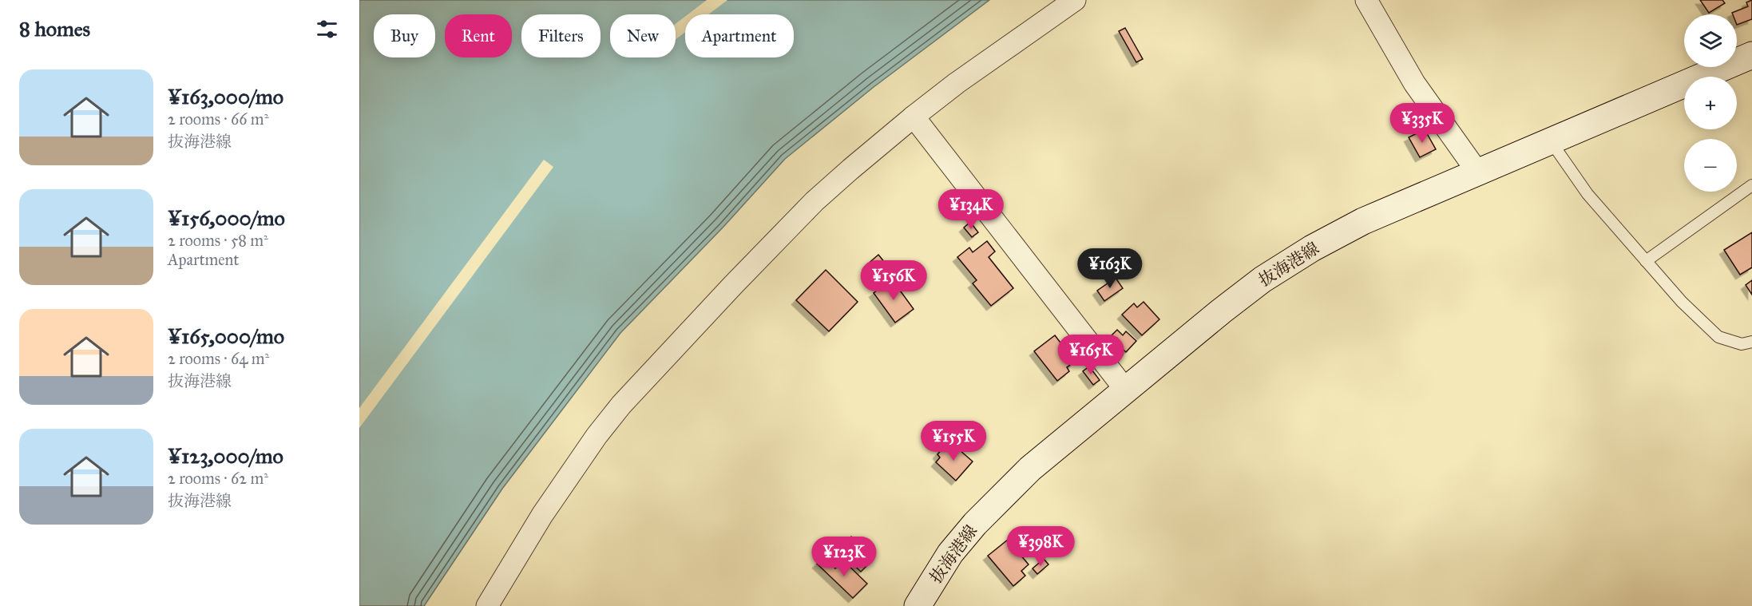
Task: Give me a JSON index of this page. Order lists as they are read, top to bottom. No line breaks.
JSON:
{"streets":{"main road":["抜海港線"]},"page":{"heading":"8 homes","map_buttons":["+","−"],"chip":["Buy","Rent","Filters","New","Apartment"],"list":[{"name":"¥163,000/mo","note":"2 rooms · 66 m² · 抜海港線"},{"name":"¥156,000/mo","note":"2 rooms · 58 m² · Apartment"},{"name":"¥165,000/mo","note":"2 rooms · 64 m² · 抜海港線"},{"name":"¥123,000/mo","note":"2 rooms · 62 m² · 抜海港線"}],"price":["¥335K","¥134K","¥163K","¥156K","¥165K","¥155K","¥398K","¥123K"]}}
